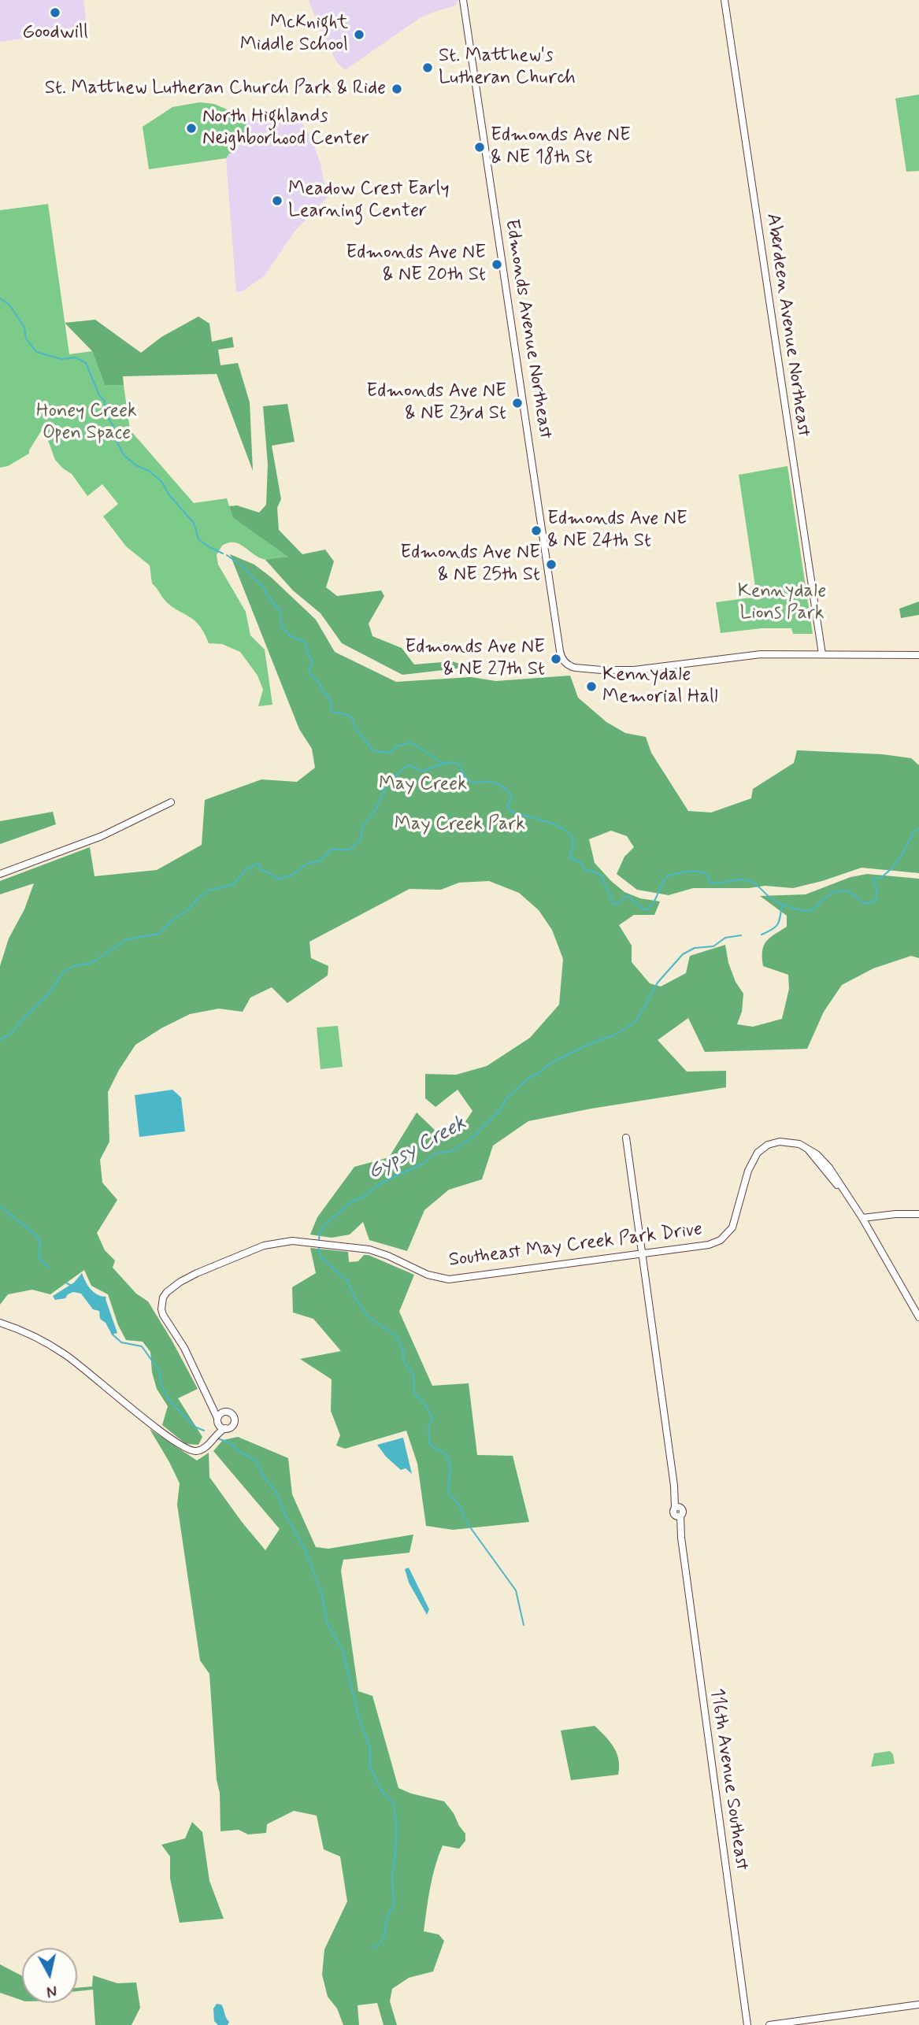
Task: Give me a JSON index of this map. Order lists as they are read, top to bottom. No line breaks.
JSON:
{"streets":{"street":["Aberdeen Avenue Northeast","Edmonds Avenue Northeast","Southeast May Creek Park Drive","116th Avenue Southeast"]},"crossings":[["Aberdeen Avenue Northeast","Edmonds Avenue Northeast"],["Southeast May Creek Park Drive","116th Avenue Southeast"]],"water":["Gypsy Creek"],"parks":["Honey Creek Open Space","Kennydale Lions Park","May Creek","May Creek Park"],"places":["Goodwill","McKnight Middle School","St. Matthew's Lutheran Church","St. Matthew Lutheran Church Park & Ride","North Highlands Neighborhood Center","Edmonds Ave NE & NE 18th St","Meadow Crest Early Learning Center","Edmonds Ave NE & NE 20th St","Edmonds Ave NE & NE 23rd St","Edmonds Ave NE & NE 24th St","Edmonds Ave NE & NE 25th St","Edmonds Ave NE & NE 27th St","Kennydale Memorial Hall"],"north":"bottom"}
